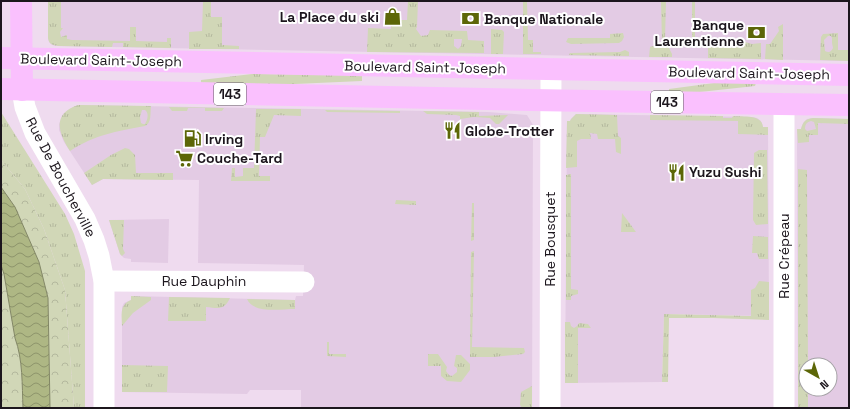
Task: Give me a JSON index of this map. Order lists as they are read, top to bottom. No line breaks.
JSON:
{"streets":{"main road":["Boulevard Saint-Joseph","143"],"street":["Rue De Boucherville","Rue Bousquet","Rue Crépeau","Rue Dauphin"]},"crossings":[["Boulevard Saint-Joseph","Rue Bousquet"],["143","Rue De Boucherville"],["143","Rue Bousquet"],["143","Rue Crépeau"],["Rue De Boucherville","Rue Dauphin"]],"places":{"shop":["La Place du ski"],"bank":["Banque Nationale","Banque Laurentienne"],"restaurant":["Globe-Trotter","Yuzu Sushi"],"fuel station":["Irving"],"supermarket":["Couche-Tard"]},"north":"bottom right"}
